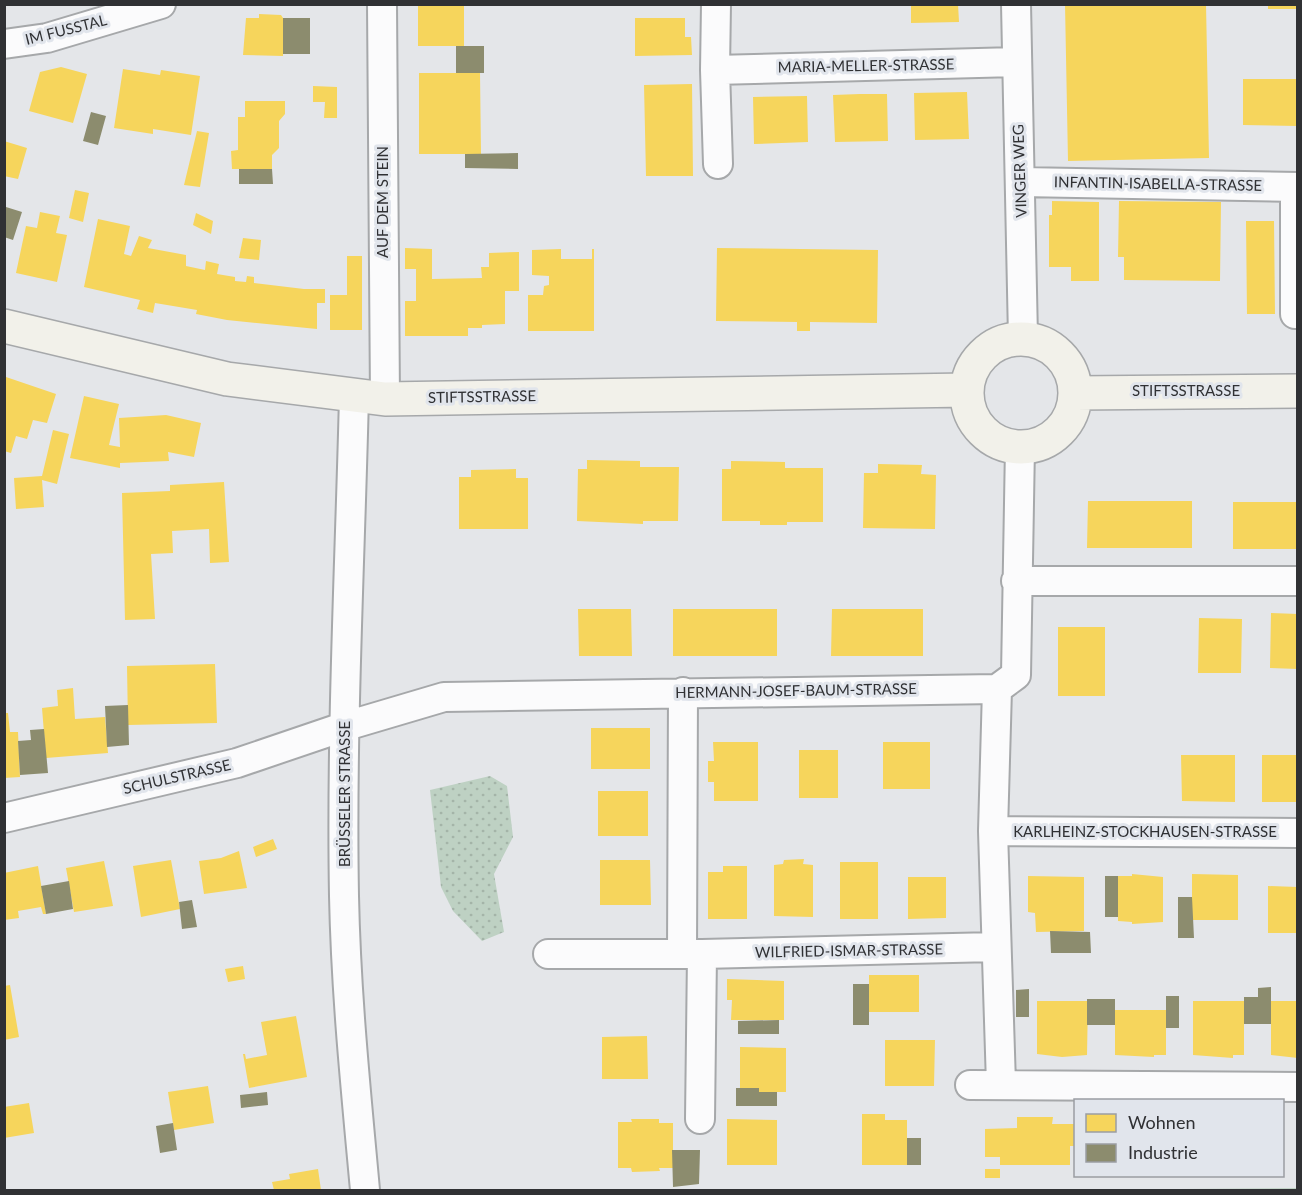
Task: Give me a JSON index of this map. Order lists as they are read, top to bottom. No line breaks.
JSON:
{"streets":{"street":["IM FUSSTAL","MARIA-MELLER-STRASSE","VINGER WEG","INFANTIN-ISABELLA-STRASSE","AUF DEM STEIN","STIFTSSTRASSE","HERMANN-JOSEF-BAUM-STRASSE","SCHULSTRASSE","BRÜSSELER STRASSE","KARLHEINZ-STOCKHAUSEN-STRASSE","WILFRIED-ISMAR-STRASSE"]},"crossings":[["MARIA-MELLER-STRASSE","VINGER WEG"],["VINGER WEG","INFANTIN-ISABELLA-STRASSE"],["VINGER WEG","STIFTSSTRASSE"],["AUF DEM STEIN","STIFTSSTRASSE"],["AUF DEM STEIN","BRÜSSELER STRASSE"],["STIFTSSTRASSE","BRÜSSELER STRASSE"],["HERMANN-JOSEF-BAUM-STRASSE","SCHULSTRASSE"],["HERMANN-JOSEF-BAUM-STRASSE","BRÜSSELER STRASSE"],["HERMANN-JOSEF-BAUM-STRASSE","KARLHEINZ-STOCKHAUSEN-STRASSE"],["SCHULSTRASSE","BRÜSSELER STRASSE"],["KARLHEINZ-STOCKHAUSEN-STRASSE","WILFRIED-ISMAR-STRASSE"]],"legend":["Wohnen","Industrie"]}
